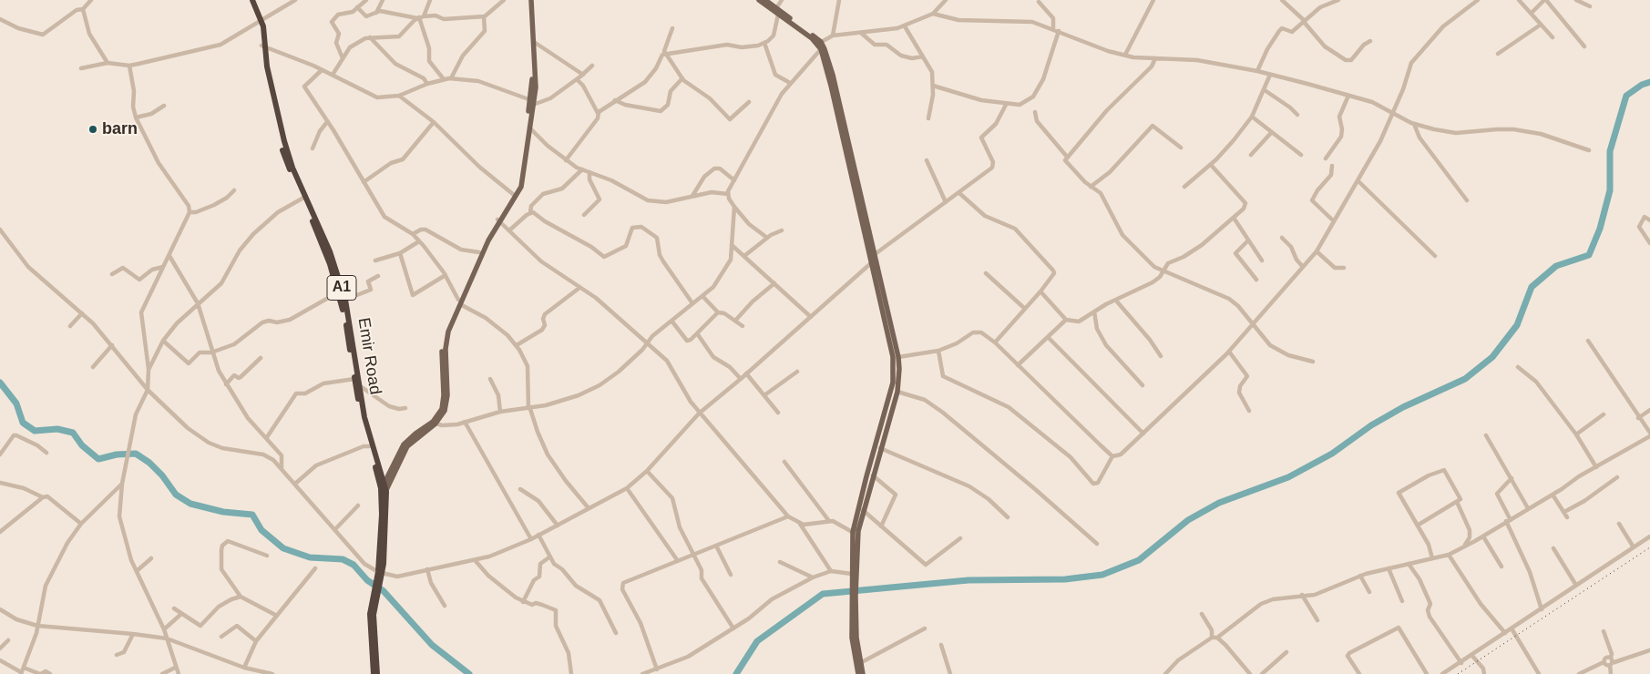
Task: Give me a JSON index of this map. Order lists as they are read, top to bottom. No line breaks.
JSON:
{"streets":{"highway":["A1","Emir Road"]},"places":["barn"]}
